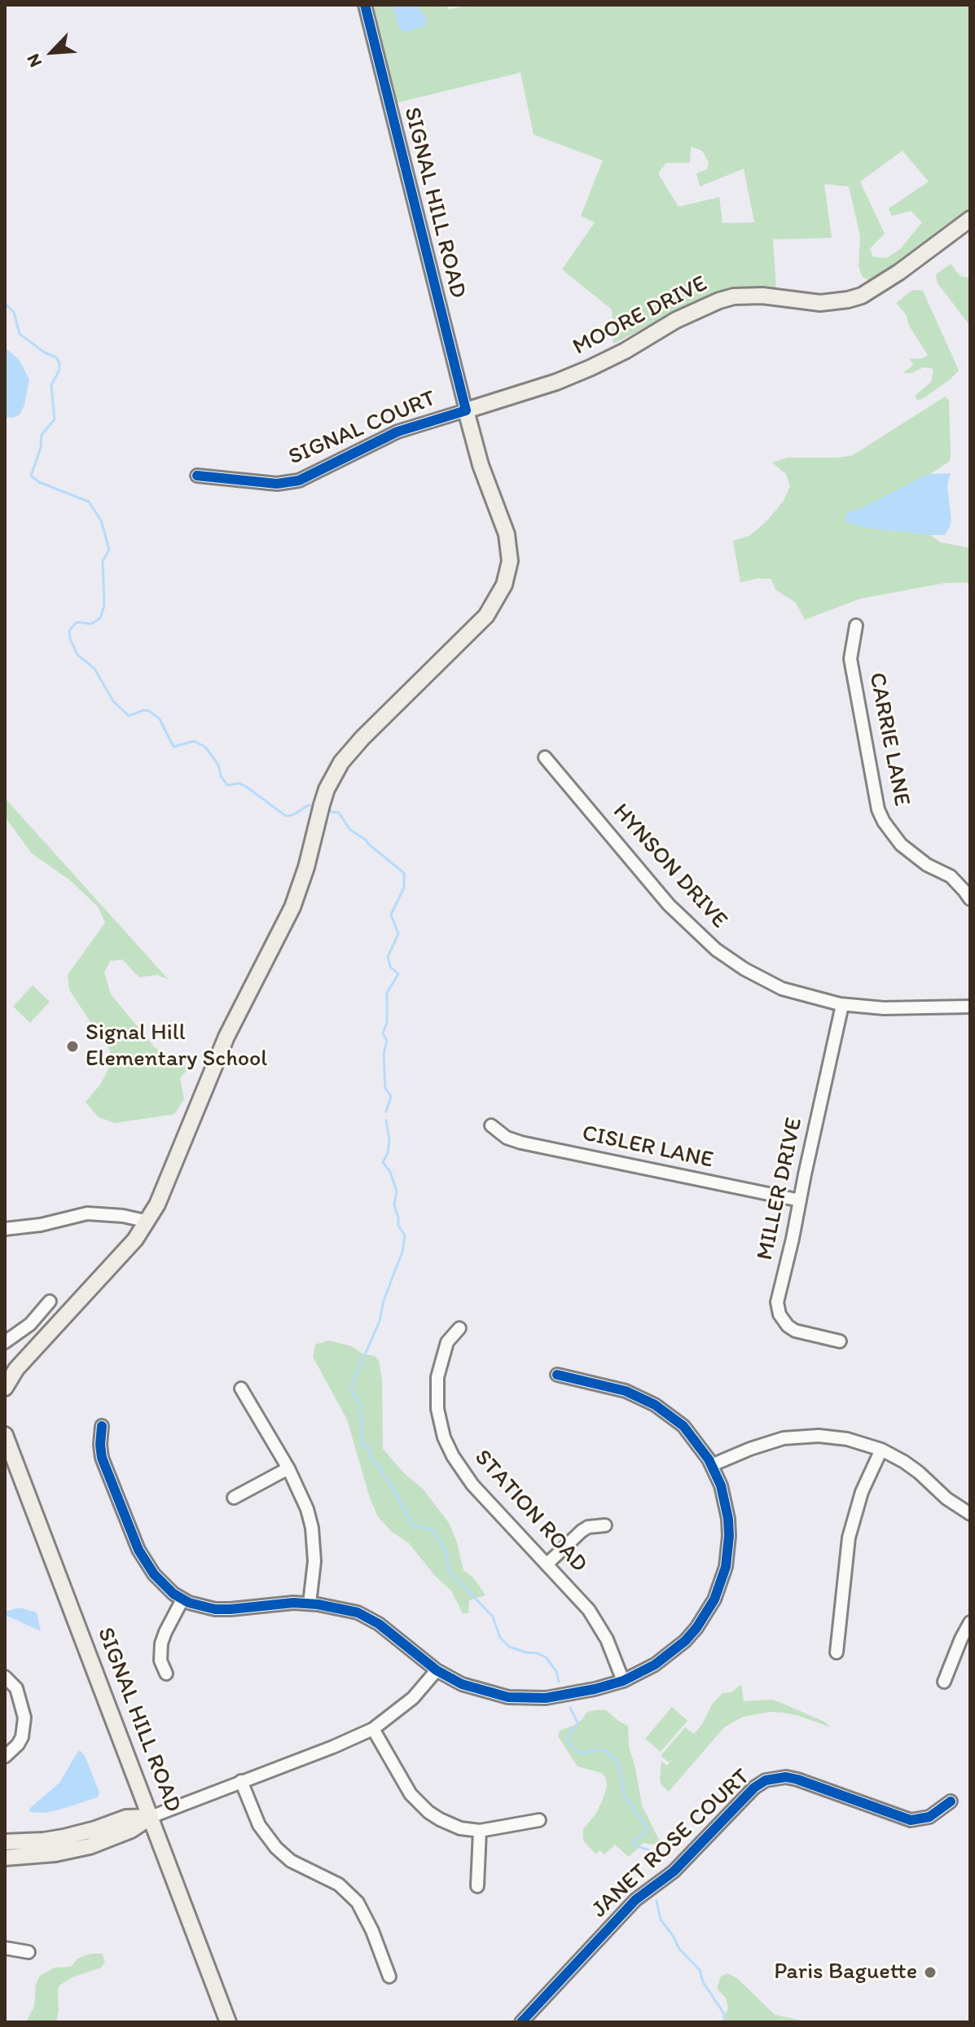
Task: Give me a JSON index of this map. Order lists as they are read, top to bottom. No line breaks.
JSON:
{"streets":{"main road":["SIGNAL HILL ROAD","MOORE DRIVE"],"street":["SIGNAL COURT","CARRIE LANE","HYNSON DRIVE","CISLER LANE","MILLER DRIVE","STATION ROAD","JANET ROSE COURT"]},"crossings":[["SIGNAL HILL ROAD","MOORE DRIVE"],["SIGNAL HILL ROAD","SIGNAL COURT"],["MOORE DRIVE","SIGNAL COURT"],["HYNSON DRIVE","MILLER DRIVE"],["CISLER LANE","MILLER DRIVE"]],"places":["Signal Hill Elementary School","Paris Baguette"],"north":"bottom left"}
